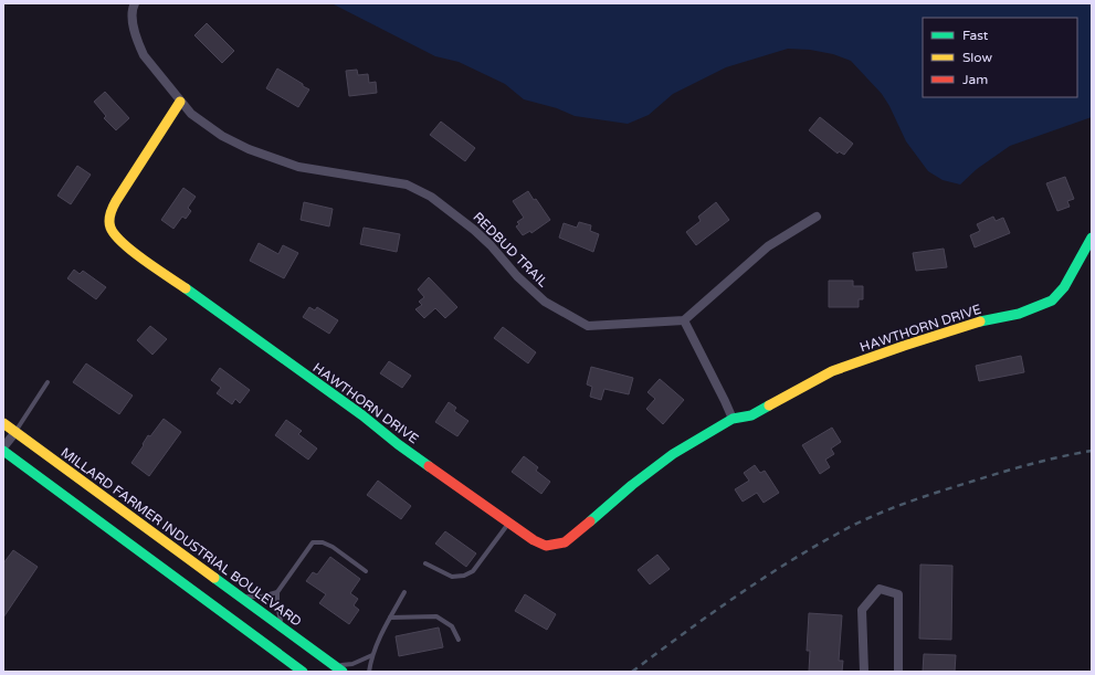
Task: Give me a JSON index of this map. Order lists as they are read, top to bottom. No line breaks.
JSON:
{"streets":{"street":["REDBUD TRAIL","HAWTHORN DRIVE","MILLARD FARMER INDUSTRIAL BOULEVARD"]},"crossings":[["REDBUD TRAIL","HAWTHORN DRIVE"]],"legend":["Fast","Slow","Jam"]}
